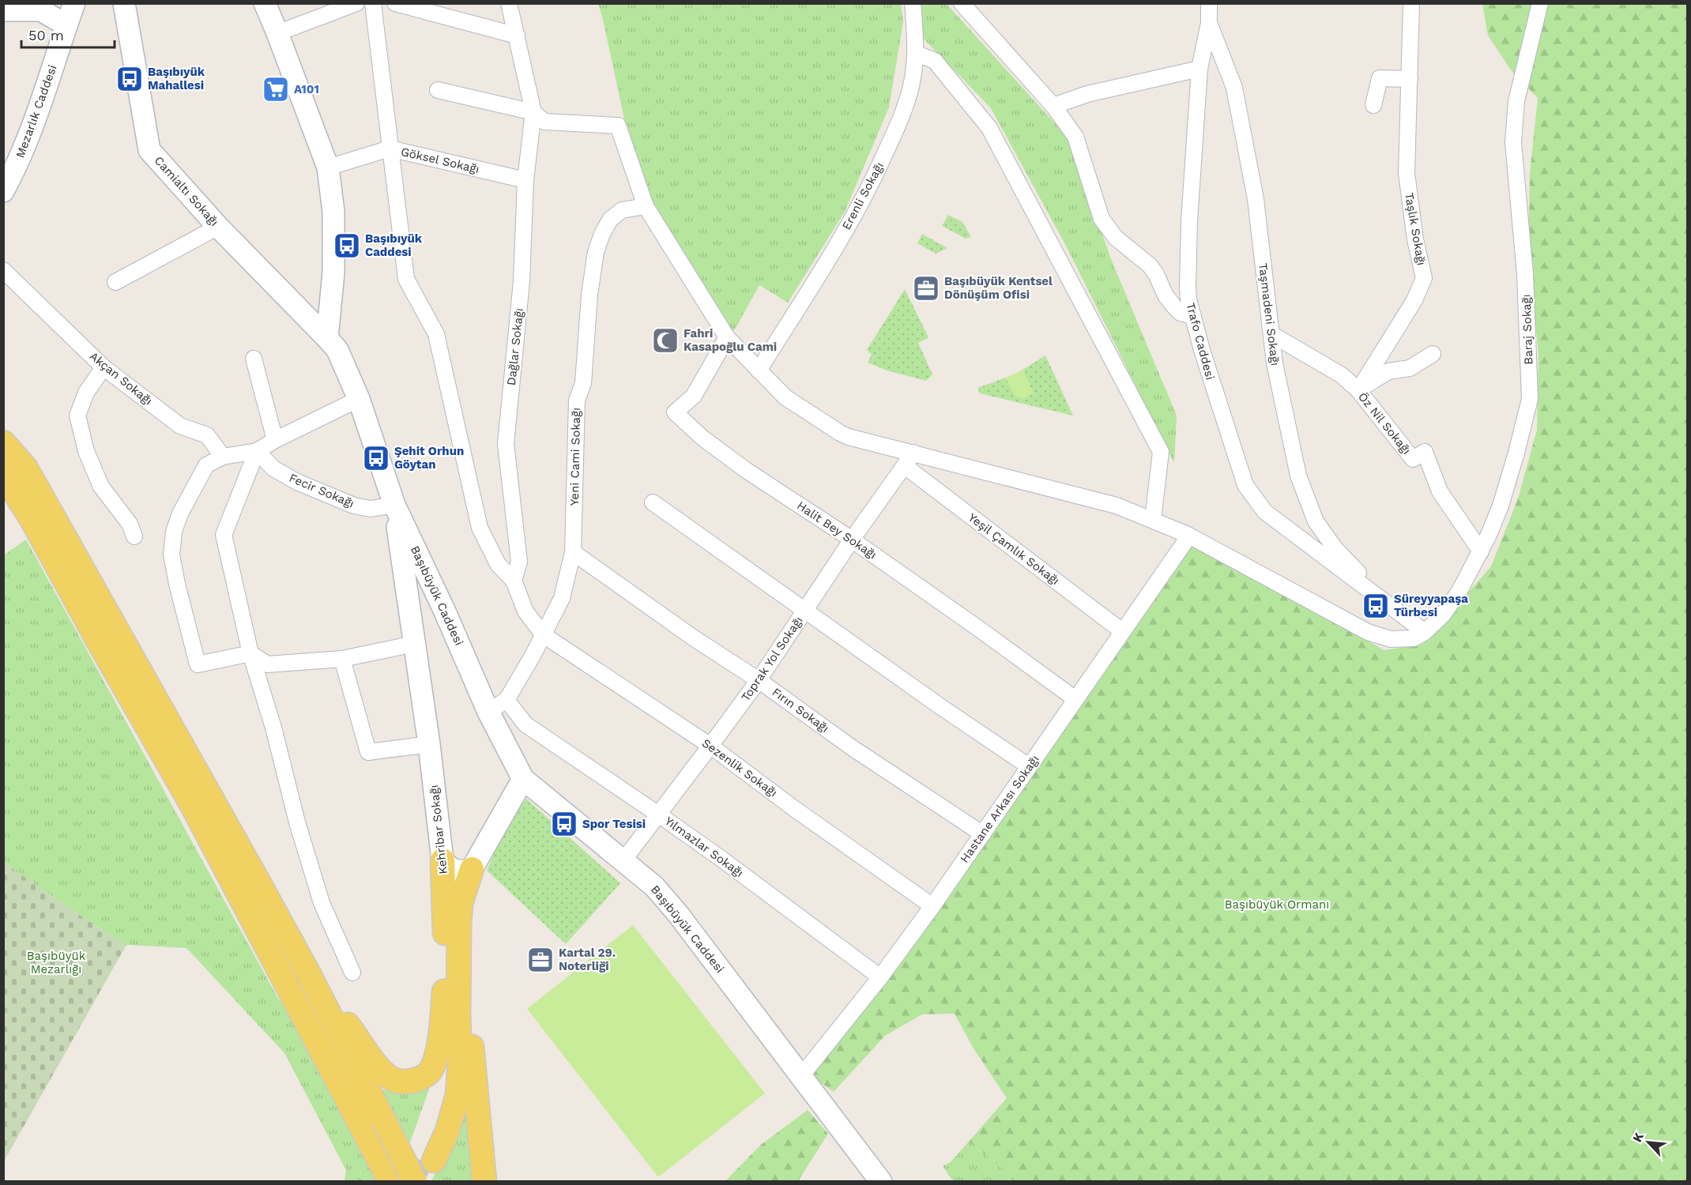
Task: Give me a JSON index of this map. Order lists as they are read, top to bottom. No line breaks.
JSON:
{"streets":{"main road":["Mezarlık Caddesi","Camialtı Sokağı","Başıbüyük Caddesi","Kehribar Sokağı"],"street":["Göksel Sokağı","Erenli Sokağı","Taşlık Sokağı","Taşmadeni Sokağı","Baraj Sokağı","Trafo Caddesi","Dağlar Sokağı","Akçan Sokağı","Öz Nil Sokağı","Yeni Cami Sokağı","Fecir Sokağı","Halit Bey Sokağı","Yeşil Çamlık Sokağı","Toprak Yol Sokağı","Fırın Sokağı","Sezenlik Sokağı","Hastane Arkası Sokağı","Yılmazlar Sokağı"]},"crossings":[["Göksel Sokağı","Dağlar Sokağı"],["Camialtı Sokağı","Başıbüyük Caddesi"],["Taşlık Sokağı","Öz Nil Sokağı"],["Taşmadeni Sokağı","Trafo Caddesi"],["Taşmadeni Sokağı","Öz Nil Sokağı"],["Baraj Sokağı","Trafo Caddesi"],["Baraj Sokağı","Öz Nil Sokağı"],["Dağlar Sokağı","Sezenlik Sokağı"],["Yeni Cami Sokağı","Başıbüyük Caddesi"],["Yeni Cami Sokağı","Fırın Sokağı"],["Yeni Cami Sokağı","Sezenlik Sokağı"],["Yeni Cami Sokağı","Yılmazlar Sokağı"],["Fecir Sokağı","Başıbüyük Caddesi"],["Fecir Sokağı","Kehribar Sokağı"],["Halit Bey Sokağı","Toprak Yol Sokağı"],["Halit Bey Sokağı","Hastane Arkası Sokağı"],["Yeşil Çamlık Sokağı","Toprak Yol Sokağı"],["Yeşil Çamlık Sokağı","Hastane Arkası Sokağı"],["Başıbüyük Caddesi","Toprak Yol Sokağı"],["Başıbüyük Caddesi","Hastane Arkası Sokağı"],["Başıbüyük Caddesi","Kehribar Sokağı"],["Toprak Yol Sokağı","Fırın Sokağı"],["Toprak Yol Sokağı","Sezenlik Sokağı"],["Toprak Yol Sokağı","Yılmazlar Sokağı"],["Fırın Sokağı","Hastane Arkası Sokağı"],["Sezenlik Sokağı","Hastane Arkası Sokağı"],["Hastane Arkası Sokağı","Yılmazlar Sokağı"]],"parks":["Başıbüyük Ormanı","Başıbüyük Mezarlığı"],"places":{"bus stop":["Başıbıyük Mahallesi","Başıbıyük Caddesi","Şehit Orhun Göytan","Süreyyapaşa Türbesi","Spor Tesisi"],"supermarket":["A101"],"office":["Başıbüyük Kentsel Dönüşüm Ofisi","Kartal 29. Noterliği"],"mosque":["Fahri Kasapoğlu Cami"]},"scale_bar":"50 m","north":"top left"}
